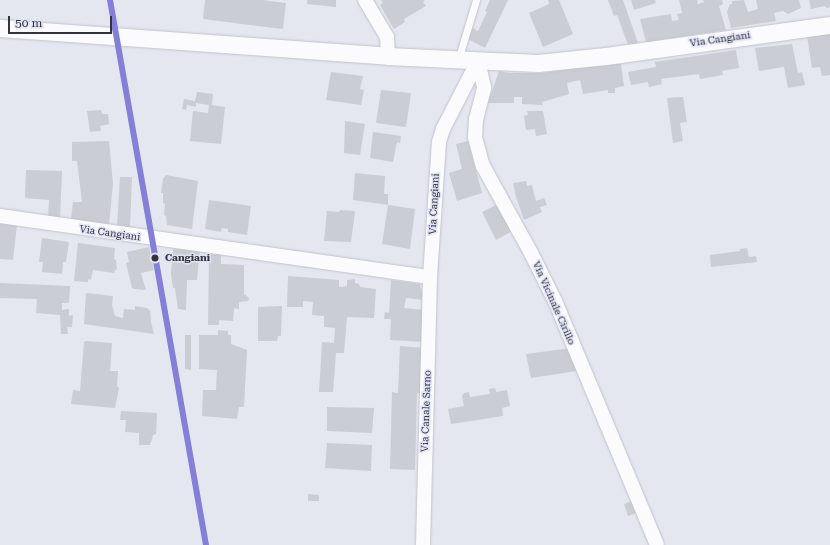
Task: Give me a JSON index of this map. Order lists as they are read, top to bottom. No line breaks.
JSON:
{"streets":{"street":["Via Cangiani","Via Vicinale Cirillo","Via Canale Sarno"]},"crossings":[["Via Cangiani","Via Vicinale Cirillo"],["Via Cangiani","Via Canale Sarno"]],"places":["Cangiani"],"scale_bar":"50 m"}
